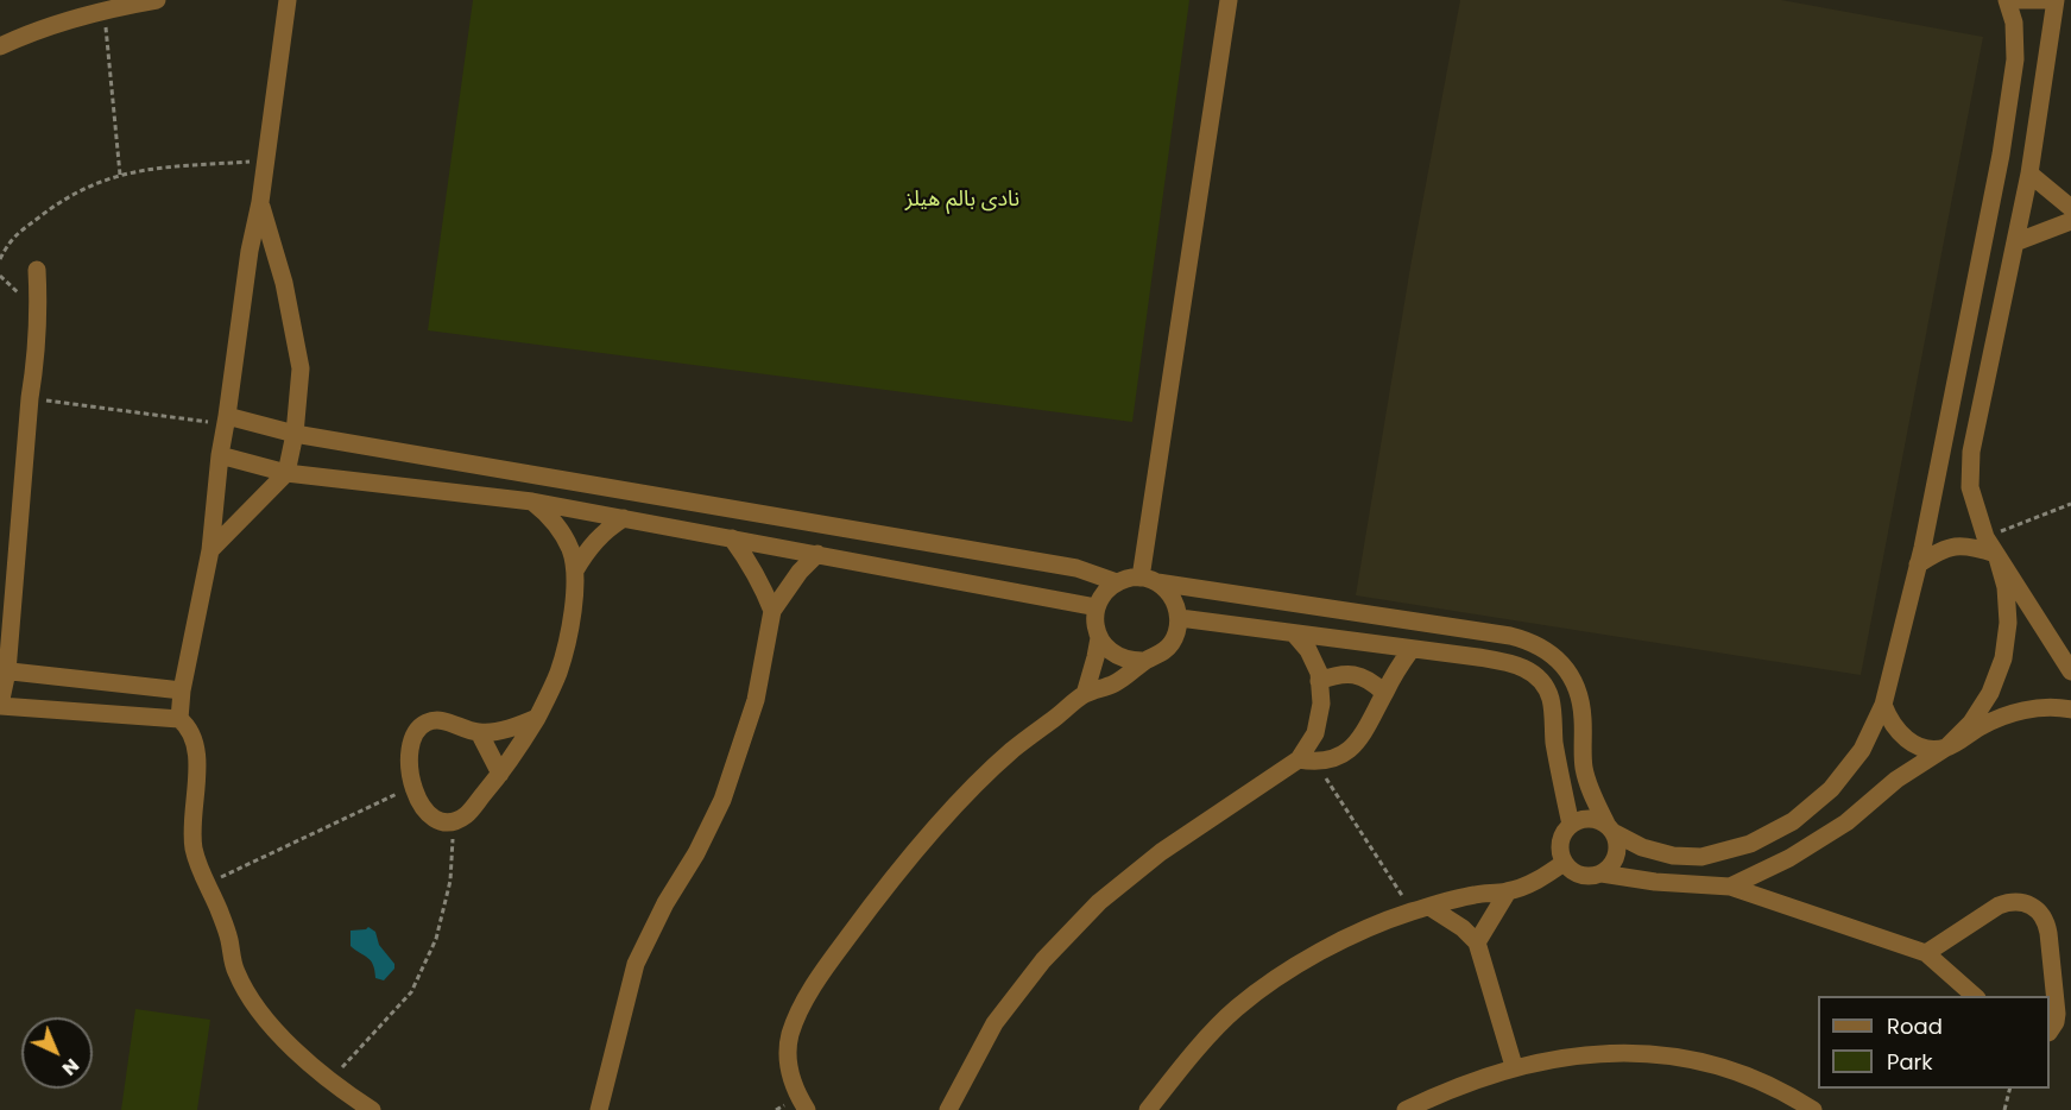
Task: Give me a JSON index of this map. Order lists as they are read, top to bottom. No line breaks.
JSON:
{"parks":["نادى بالم هيلز"],"legend":["Road","Park"],"north":"bottom right"}
